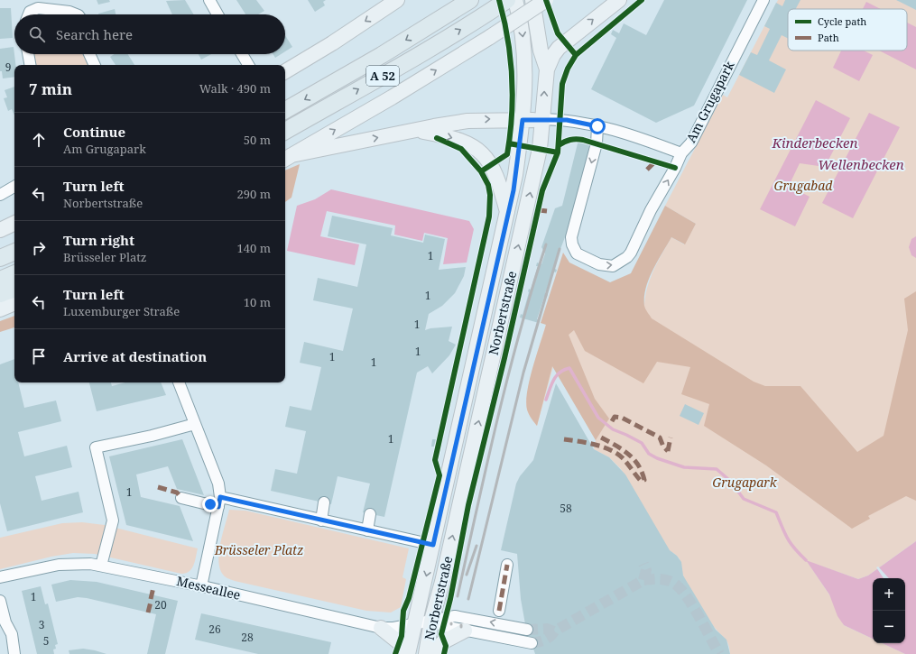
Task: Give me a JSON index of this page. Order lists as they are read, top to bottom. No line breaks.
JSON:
{"streets":{"highway":["A 52"],"main road":["Am Grugapark","Norbertstraße"],"street":["Messeallee"]},"crossings":[["Am Grugapark","Norbertstraße"],["Norbertstraße","Messeallee"]],"water":["Kinderbecken","Wellenbecken"],"parks":["Grugabad","Grugapark","Brüsseler Platz"],"house_numbers":["9","1","1","1","1","1","1","1","1","58","1","20","3","26","28","5"],"legend":["Cycle path","Path"],"page":{"search":"Search here","heading":["7 min","Walk · 490 m"],"list":[["Continue","Am Grugapark","50 m"],["Turn left","Norbertstraße","290 m"],["Turn right","Brüsseler Platz","140 m"],["Turn left","Luxemburger Straße","10 m"],"Arrive at destination"],"map_buttons":["+","−"]}}
